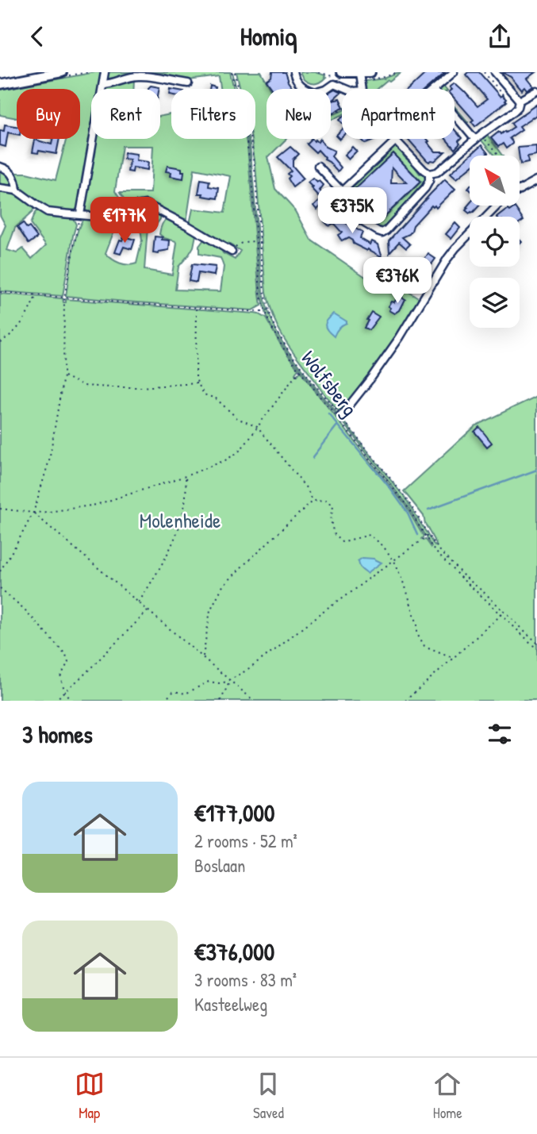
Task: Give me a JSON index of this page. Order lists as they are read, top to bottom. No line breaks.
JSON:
{"streets":{"path":["Wolfsberg"]},"parks":["Molenheide"],"north":"top left","page":{"header":"Homiq","chip":["Buy","Rent","Filters","New","Apartment"],"price":["€375K","€177K","€376K"],"heading":"3 homes","list":[{"name":"€177,000","note":"2 rooms · 52 m² · Boslaan"},{"name":"€376,000","note":"3 rooms · 83 m² · Kasteelweg"}],"tabs":["Map","Saved","Home"]}}
